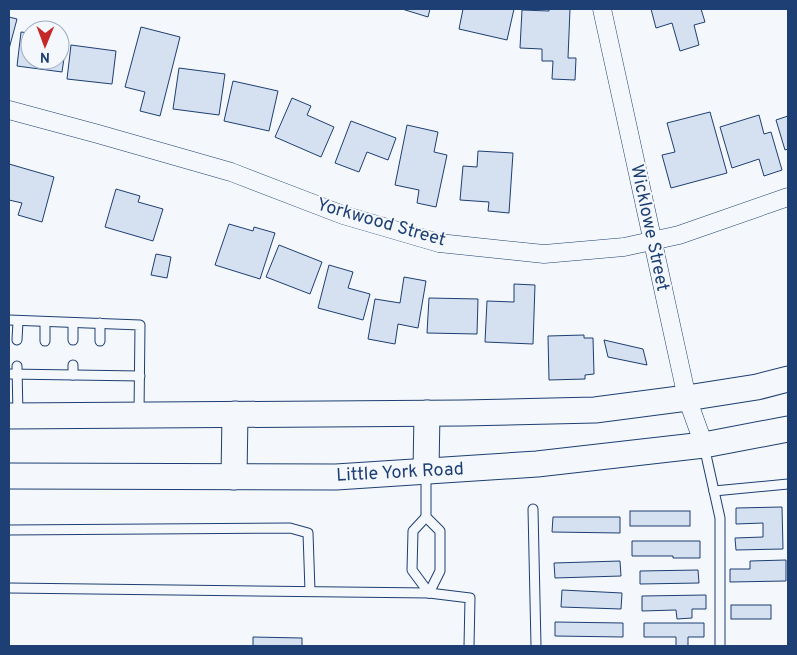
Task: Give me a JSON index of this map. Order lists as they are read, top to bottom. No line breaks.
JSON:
{"streets":{"main road":["Little York Road"],"street":["Yorkwood Street","Wicklowe Street"]},"crossings":[["Yorkwood Street","Wicklowe Street"],["Wicklowe Street","Little York Road"]],"north":"bottom"}
